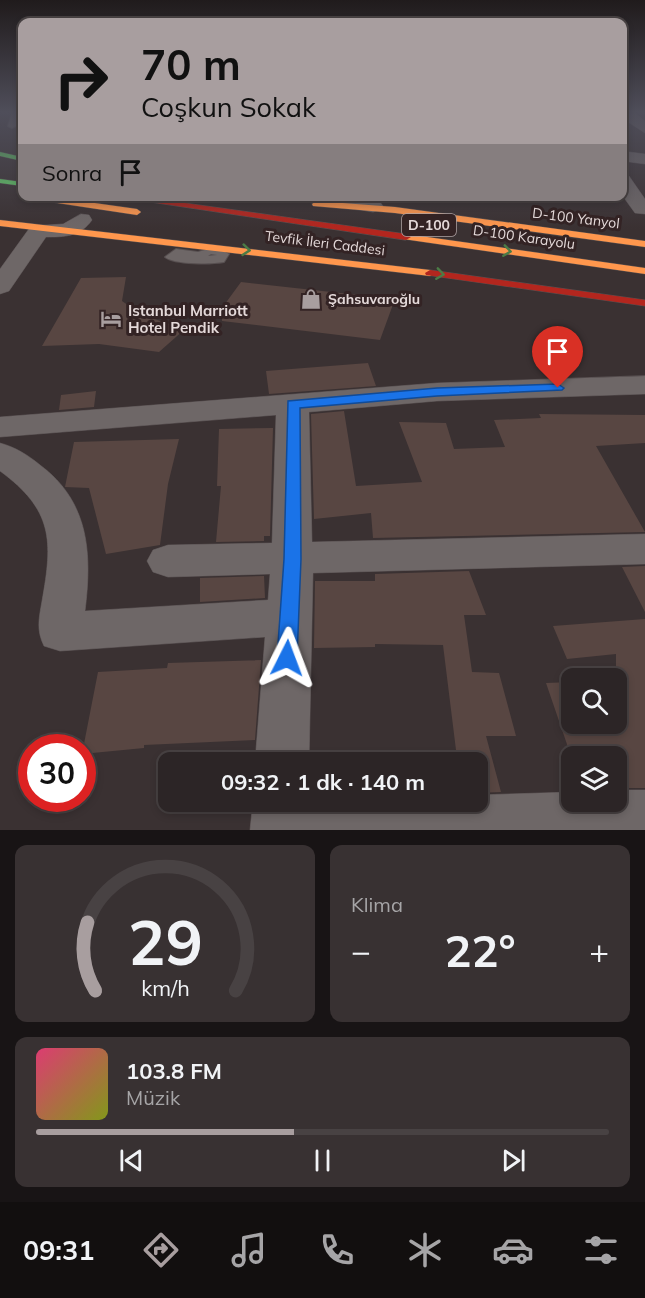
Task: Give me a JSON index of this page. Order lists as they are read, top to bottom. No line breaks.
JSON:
{"streets":{"main road":["D-100 Yanyol","D-100","D-100 Karayolu","Tevfik İleri Caddesi"]},"places":{"shop":["Şahsuvaroğlu"],"hotel":["Istanbul Marriott Hotel Pendik"]},"page":{"turn":["70 m","Coşkun Sokak"],"then":"Sonra","limit":"30","trip":"09:32 · 1 dk · 140 m","tile":"Klima","heat":["−","22°","+"],"song":["103.8 FM","Müzik"],"tabs":"09:31","gauge":["29","km/h"]}}
